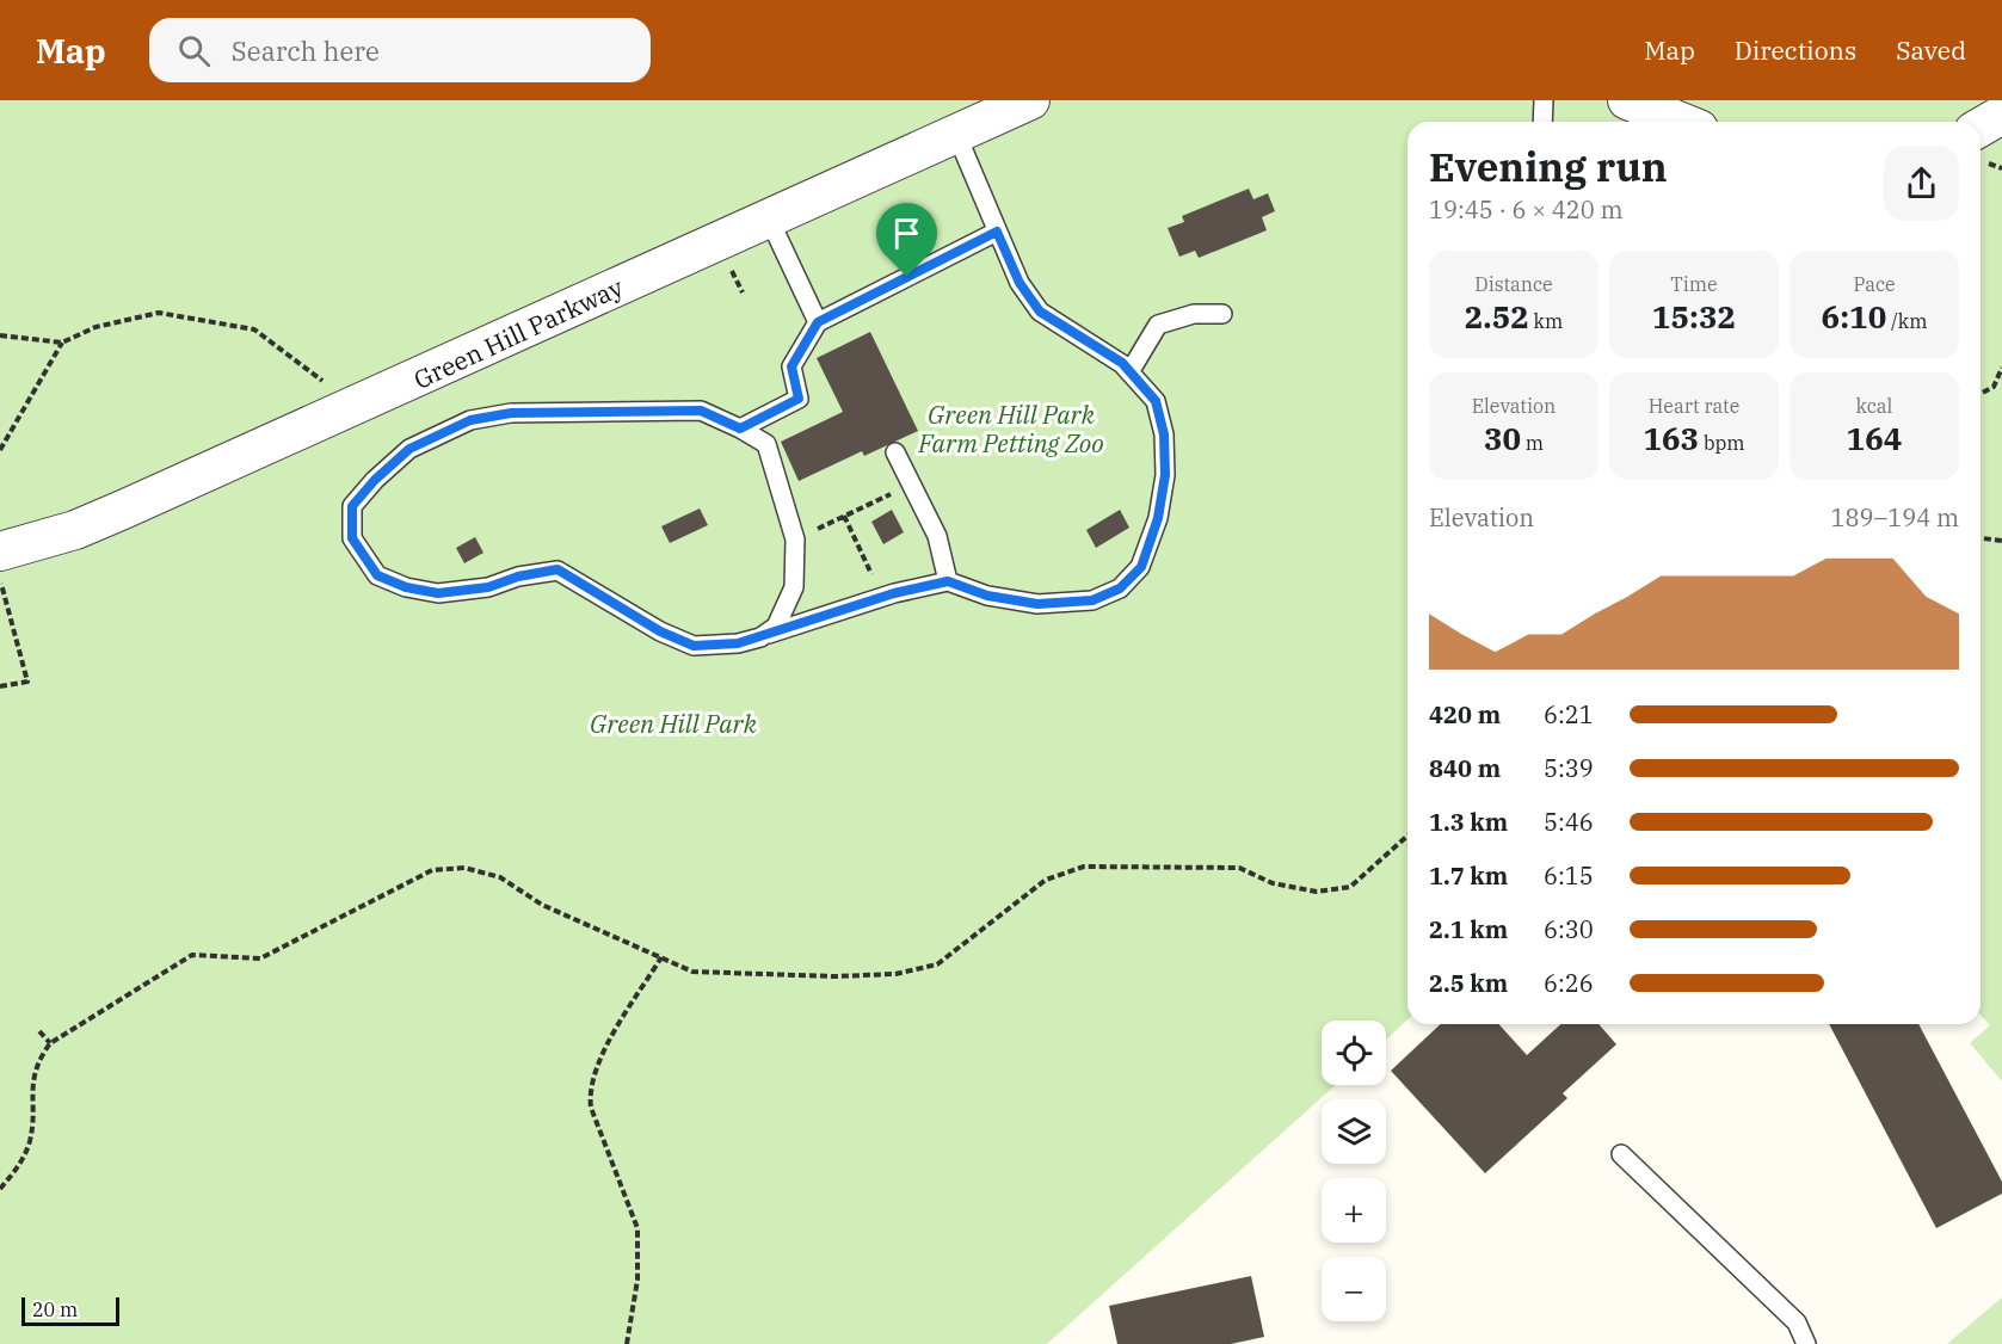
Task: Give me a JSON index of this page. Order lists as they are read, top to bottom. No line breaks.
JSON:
{"streets":{"street":["Green Hill Parkway"]},"parks":["Green Hill Park Farm Petting Zoo","Green Hill Park"],"scale_bar":"20 m","page":{"header":"Map","search":"Search here","nav":["Map","Directions","Saved"],"heading":["Evening run","19:45 · 6 × 420 m"],"stats":[["Distance","2.52 km"],["Time","15:32"],["Pace","6:10 /km"],["Elevation","30 m"],["Heart rate","163 bpm"],["kcal","164"]],"chart":["Elevation","189–194 m"],"list":[{"name":"420 m","note":"6:21"},{"name":"840 m","note":"5:39"},{"name":"1.3 km","note":"5:46"},{"name":"1.7 km","note":"6:15"},{"name":"2.1 km","note":"6:30"},{"name":"2.5 km","note":"6:26"}],"map_buttons":["+","−"],"scale":"20 m"}}
